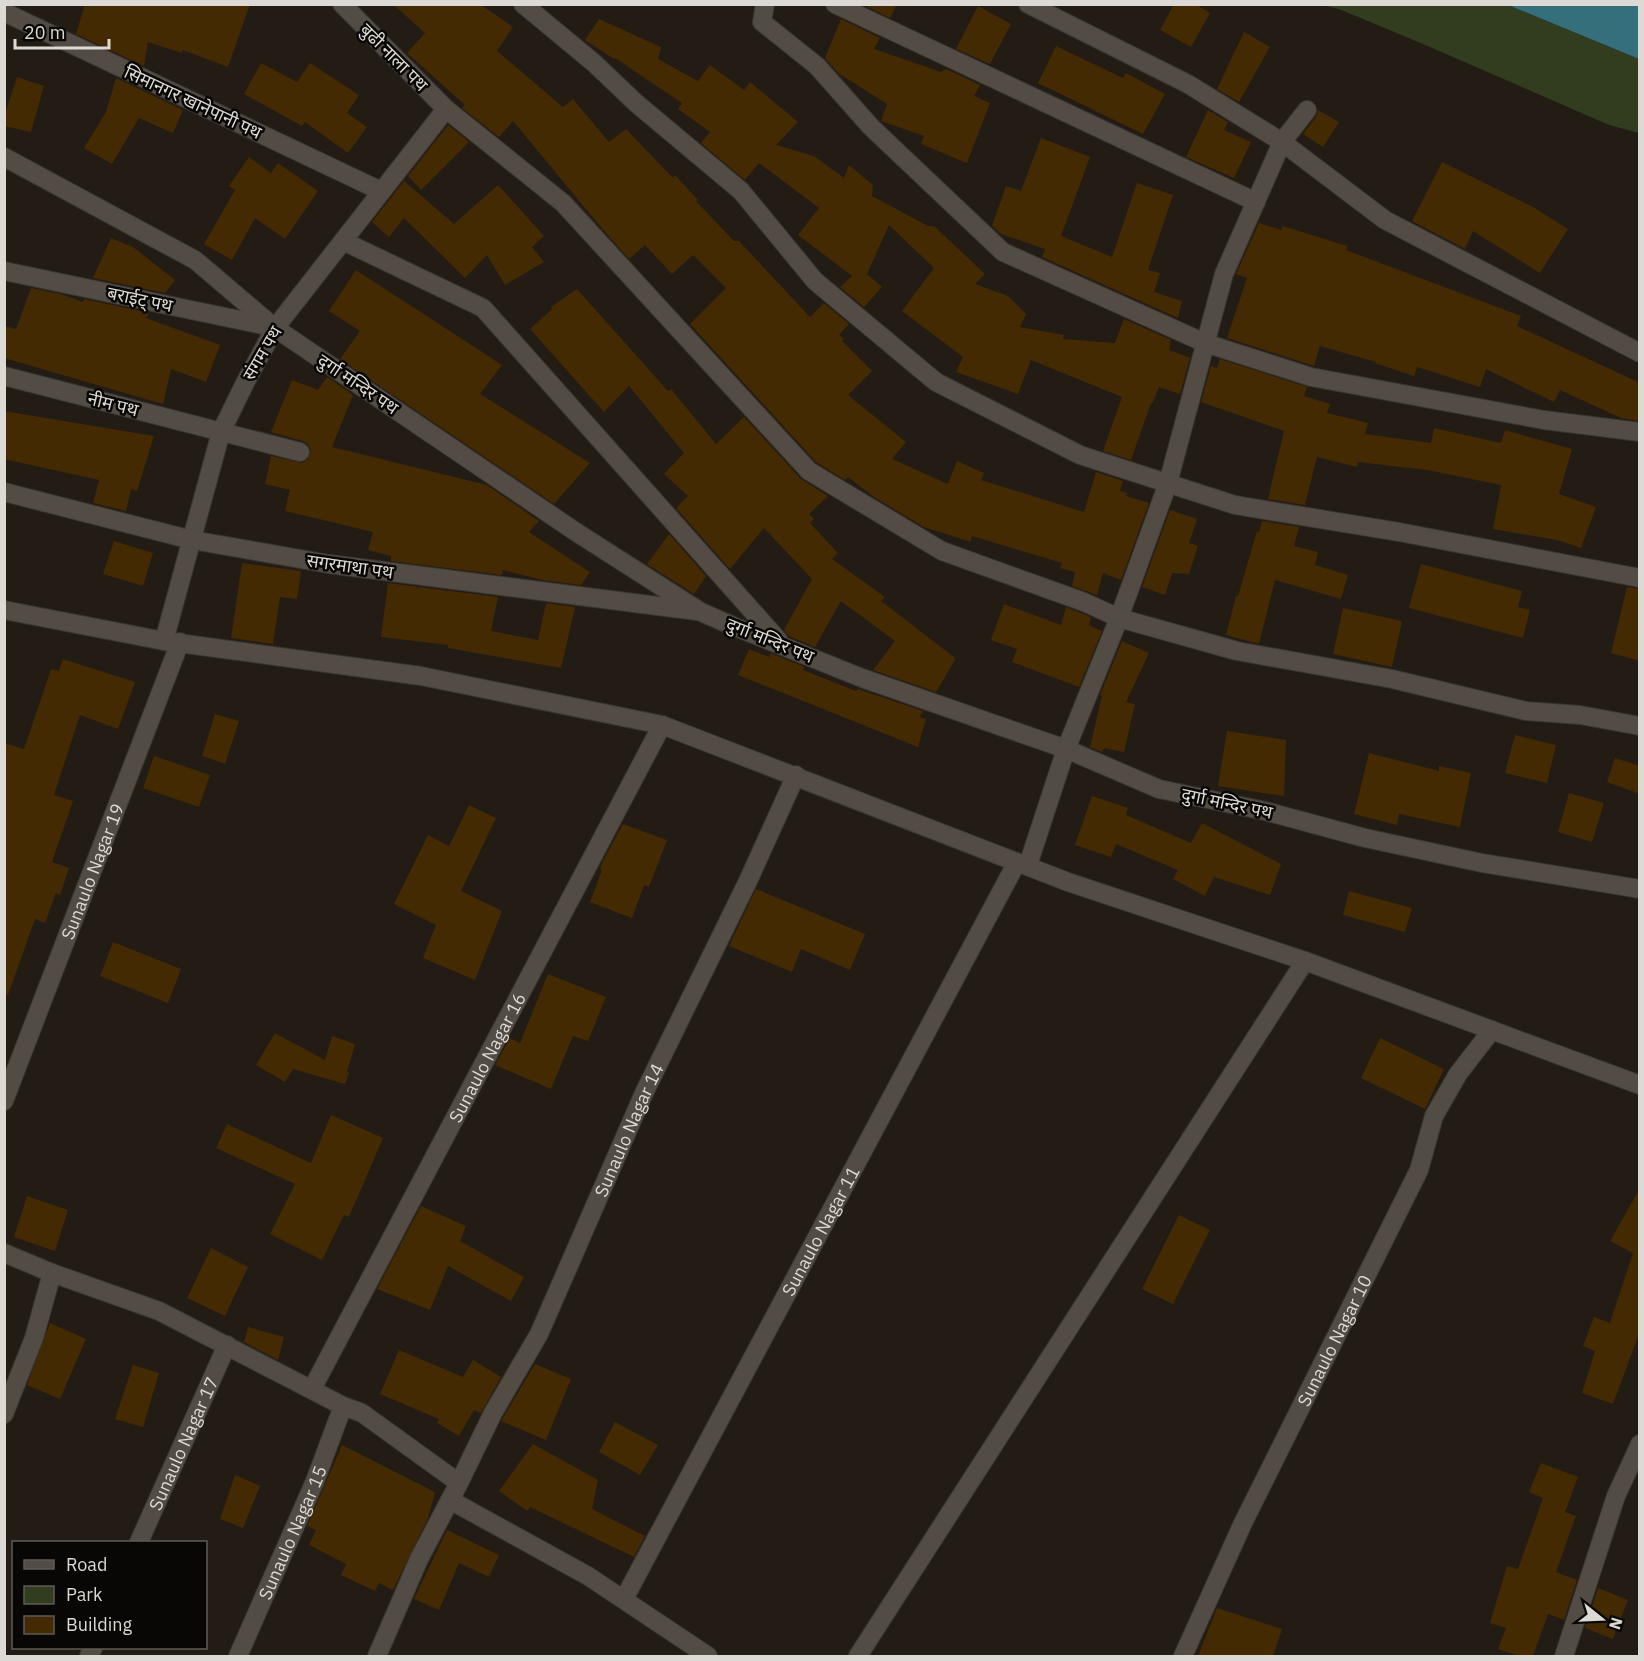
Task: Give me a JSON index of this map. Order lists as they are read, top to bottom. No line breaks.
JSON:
{"streets":{"street":["बुढी नाला पथ","सिमानगर खानेपानी पथ","बराईट् पथ","संगम पथ","दुर्गा मन्दिर पथ","नीम पथ","सगरमाथा पथ","Sunaulo Nagar 19","Sunaulo Nagar 16","Sunaulo Nagar 14","Sunaulo Nagar 11","Sunaulo Nagar 10","Sunaulo Nagar 17","Sunaulo Nagar 15"]},"crossings":[["बुढी नाला पथ","संगम पथ"],["बुढी नाला पथ","Sunaulo Nagar 11"],["सिमानगर खानेपानी पथ","संगम पथ"],["बराईट् पथ","संगम पथ"],["बराईट् पथ","दुर्गा मन्दिर पथ"],["संगम पथ","दुर्गा मन्दिर पथ"],["संगम पथ","नीम पथ"],["संगम पथ","सगरमाथा पथ"],["संगम पथ","Sunaulo Nagar 19"],["दुर्गा मन्दिर पथ","सगरमाथा पथ"],["दुर्गा मन्दिर पथ","Sunaulo Nagar 11"]],"legend":["Road","Park","Building"],"scale_bar":"20 m","north":"right"}
